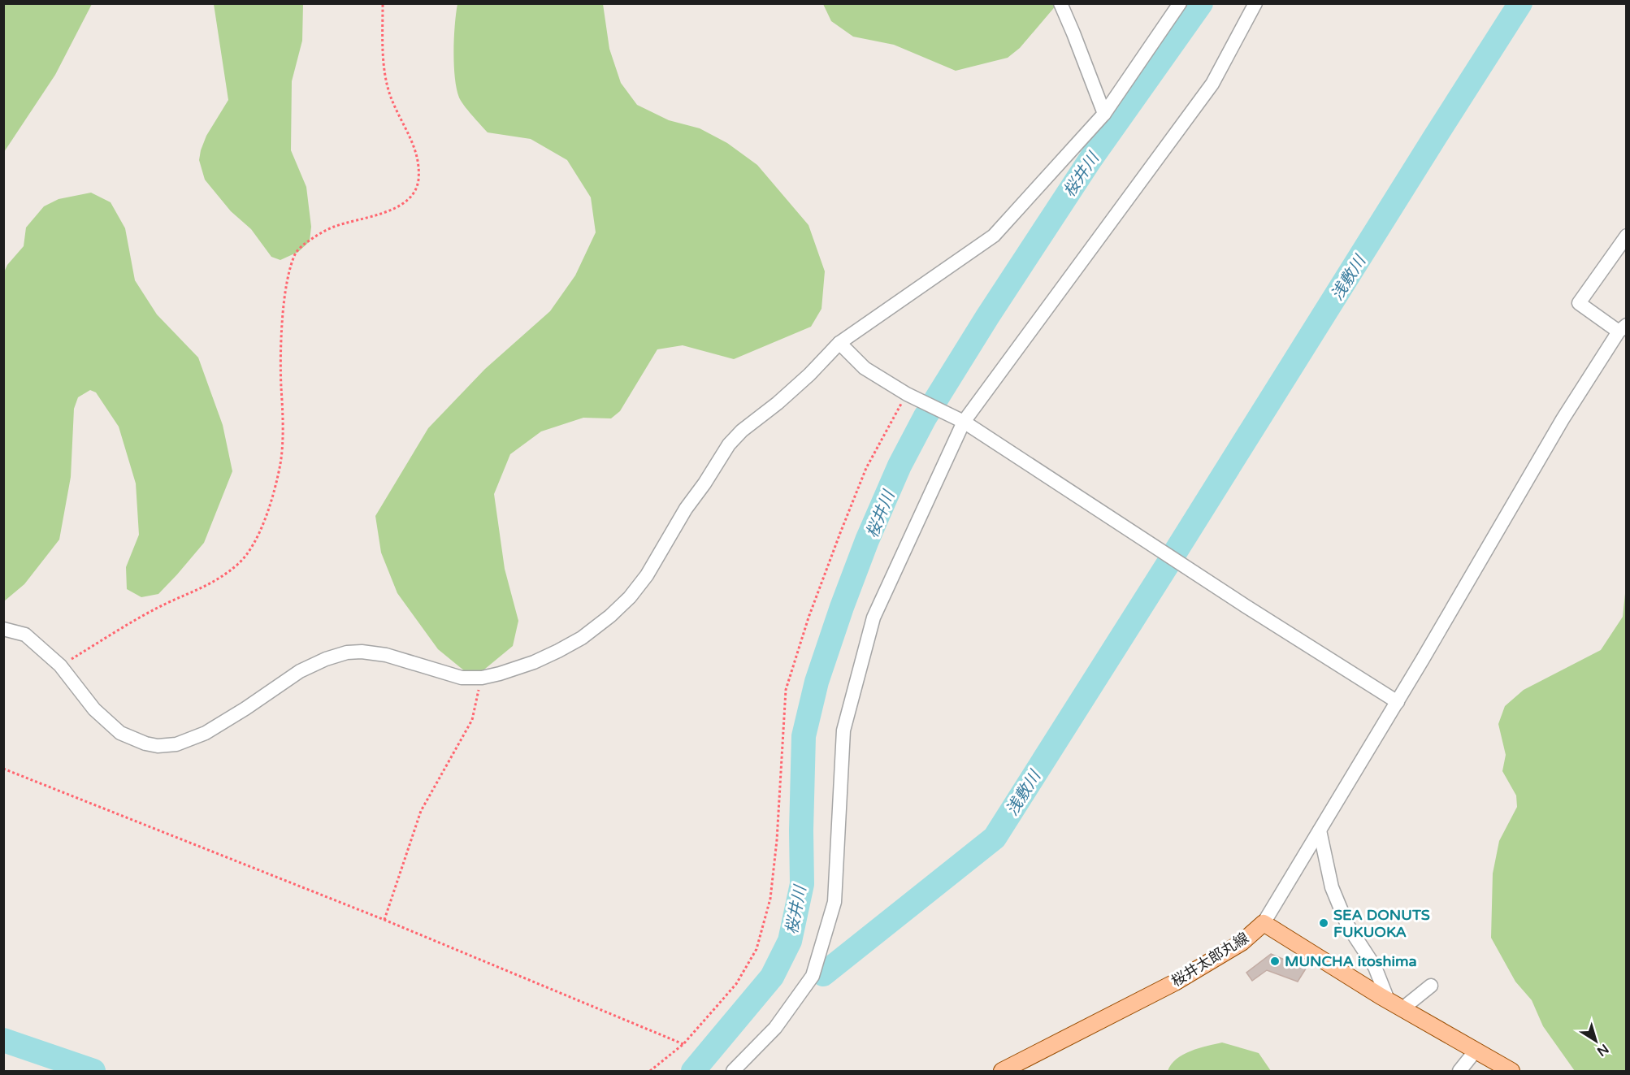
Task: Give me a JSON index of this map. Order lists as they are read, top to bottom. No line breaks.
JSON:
{"streets":{"main road":["桜井太郎丸線"]},"water":["桜井川","浅敷川"],"places":["SEA DONUTS FUKUOKA","MUNCHA itoshima"],"north":"bottom right"}
